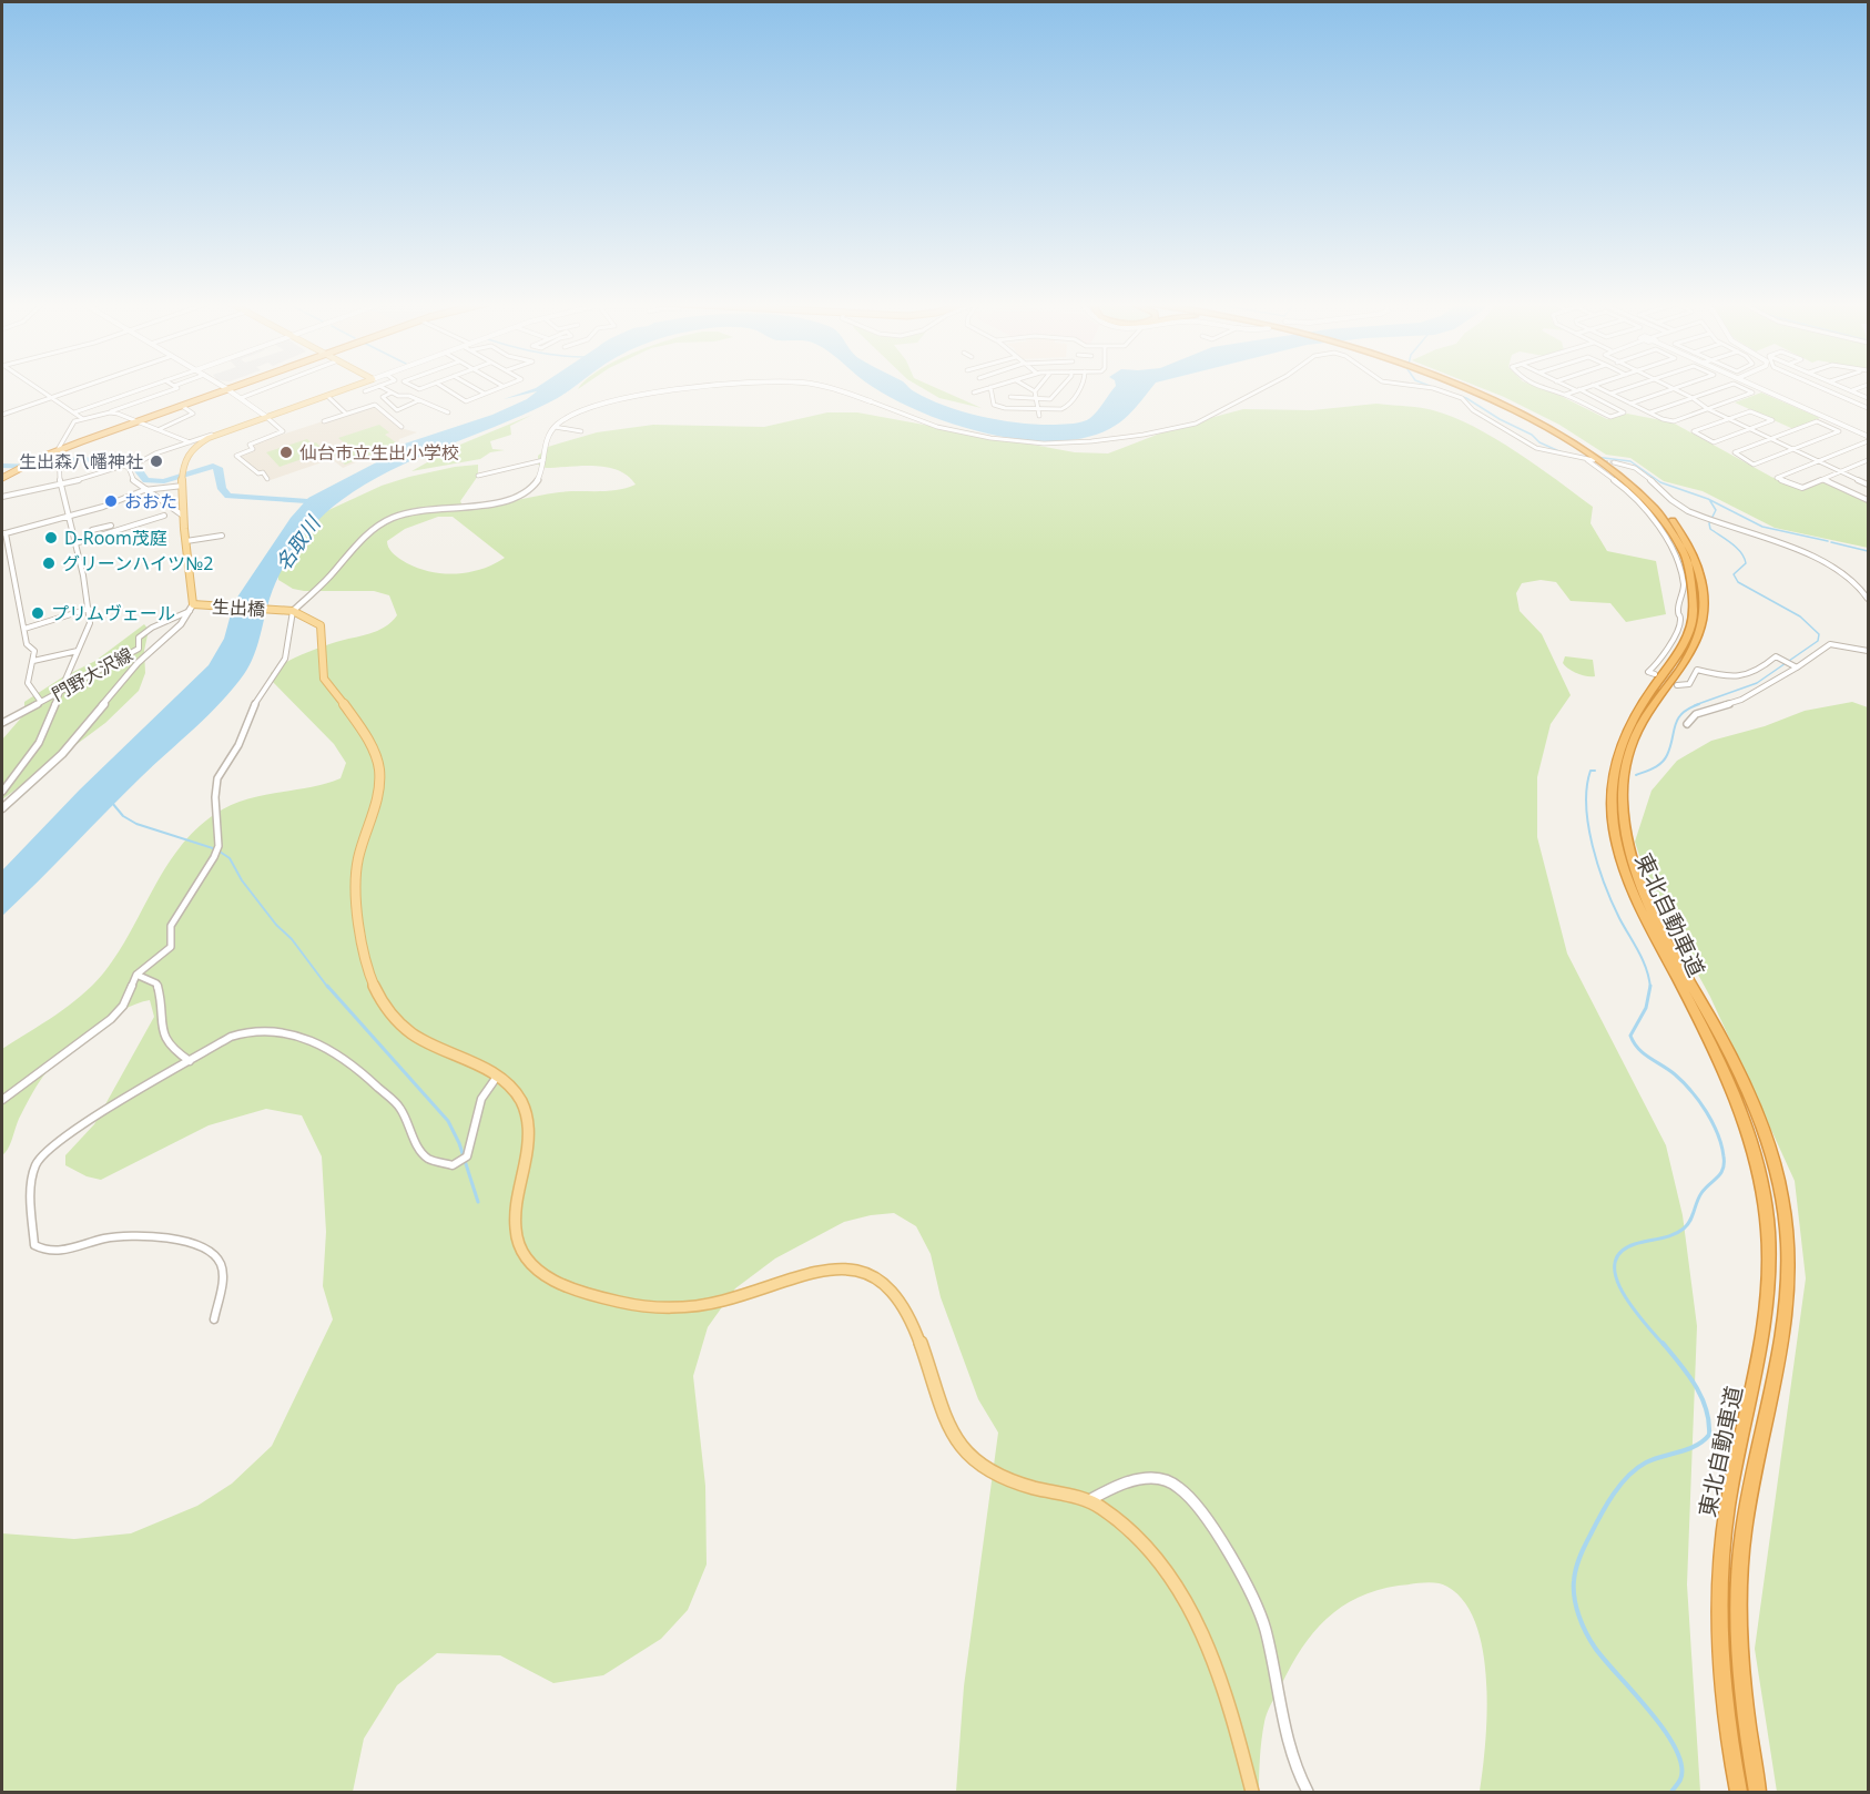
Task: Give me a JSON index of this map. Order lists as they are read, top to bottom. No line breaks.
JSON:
{"streets":{"highway":["東北自動車道"],"main road":["生出橋"],"street":["門野大沢線"]},"crossings":[["生出橋","門野大沢線"]],"water":["名取川"],"places":["仙台市立生出小学校","生出森八幡神社","おおた","D-Room茂庭","グリーンハイツ№2","プリムヴェール"]}
